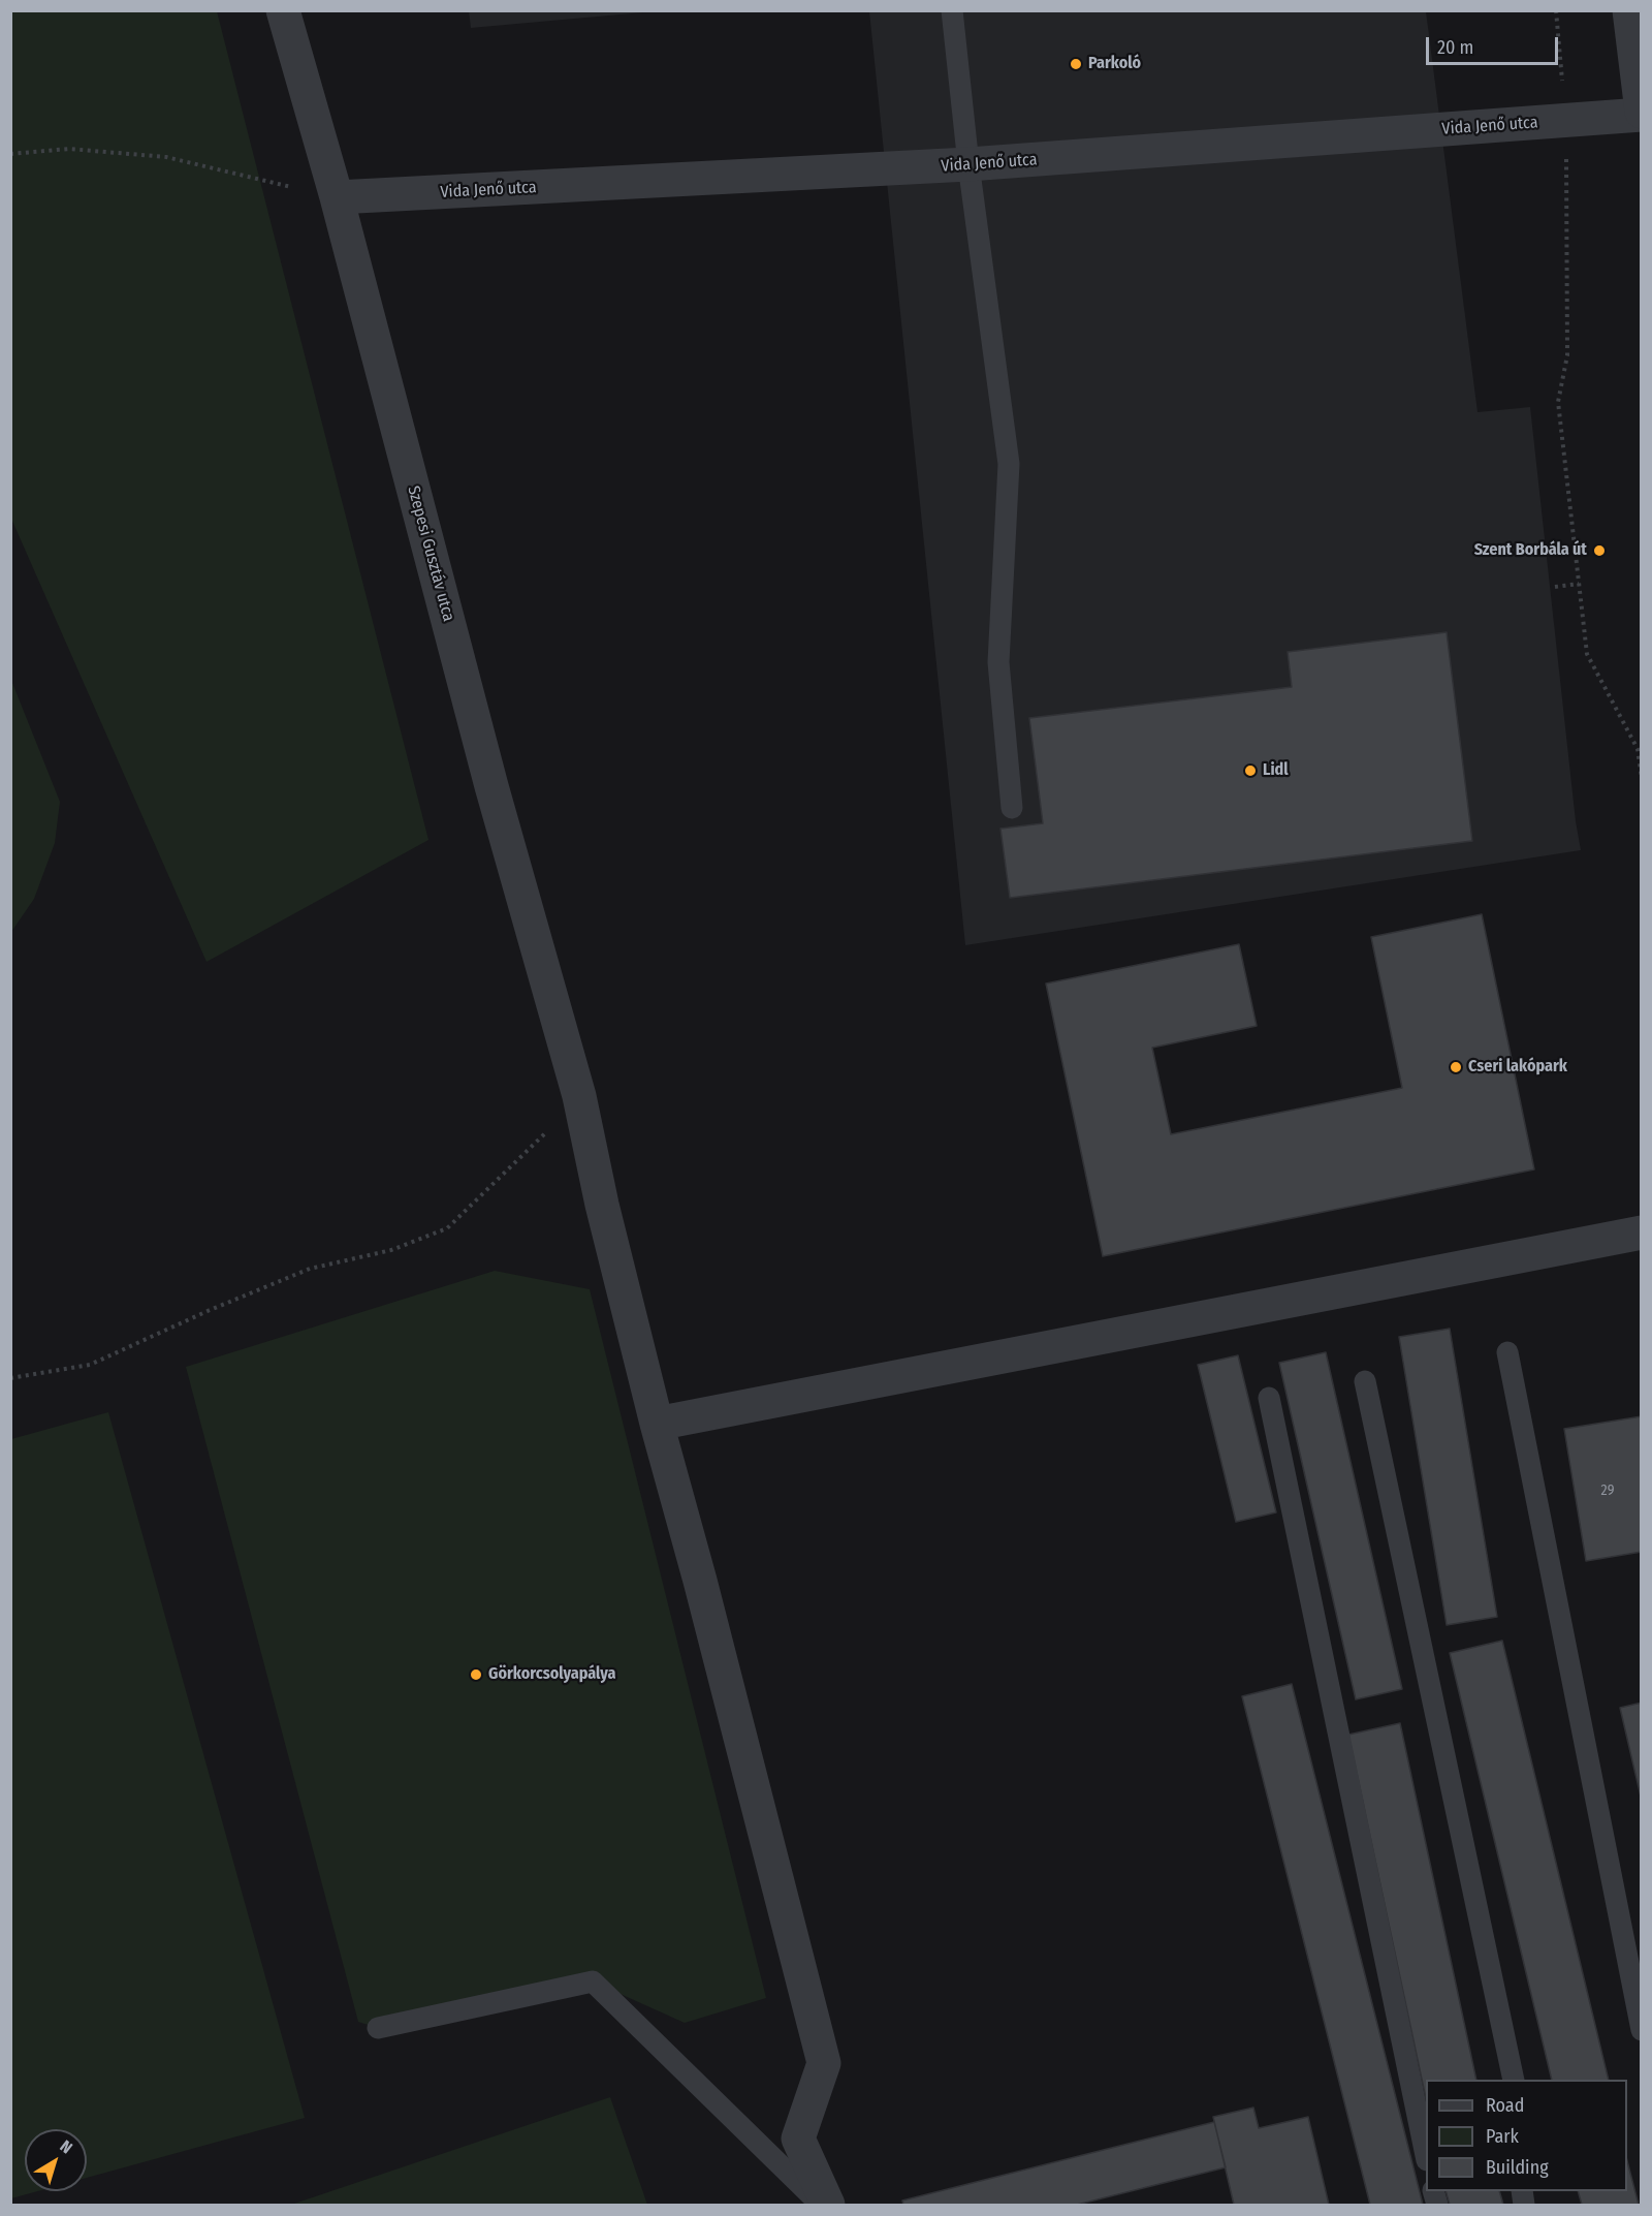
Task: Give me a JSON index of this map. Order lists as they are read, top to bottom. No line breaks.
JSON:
{"streets":{"street":["Vida Jenő utca","Szepesi Gusztáv utca"]},"crossings":[["Vida Jenő utca","Szepesi Gusztáv utca"]],"places":["Parkoló","Szent Borbála út","Lidl","Cseri lakópark","Görkorcsolyapálya"],"house_numbers":["29"],"legend":["Road","Park","Building"],"scale_bar":"20 m","north":"top right"}
